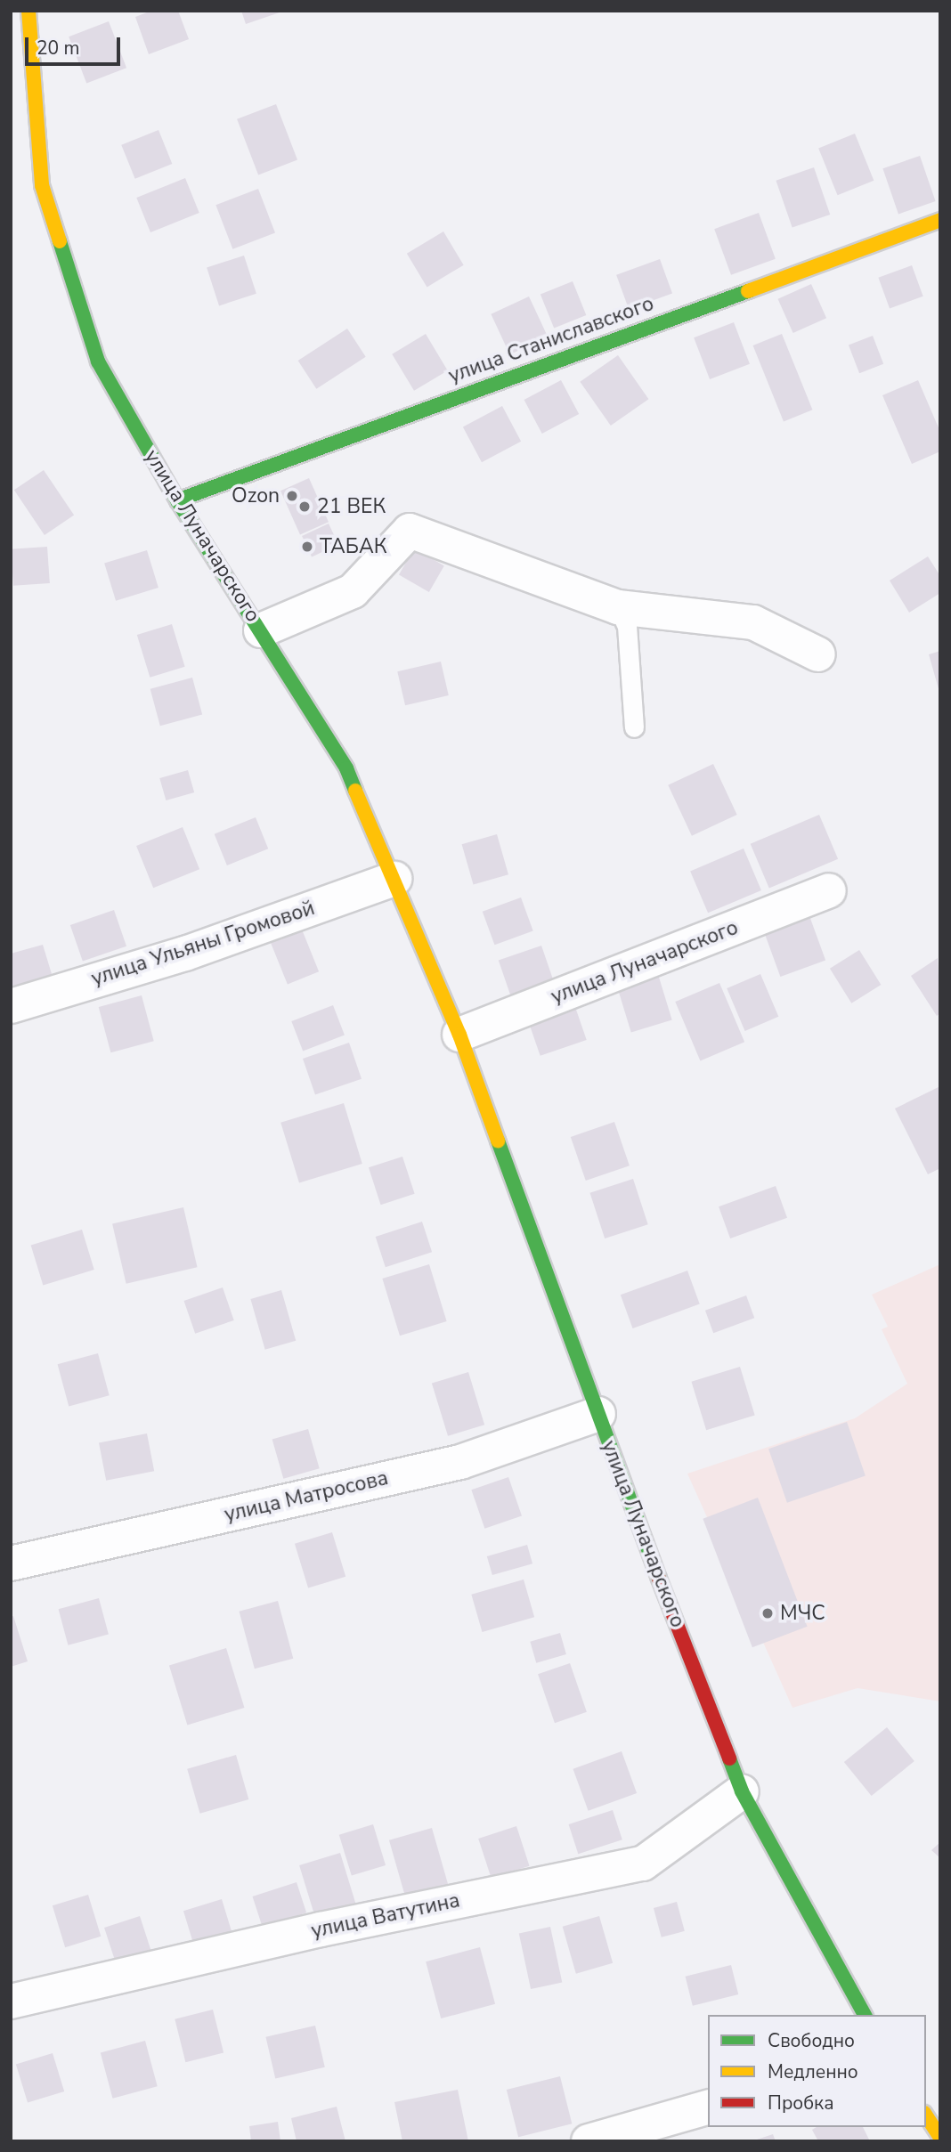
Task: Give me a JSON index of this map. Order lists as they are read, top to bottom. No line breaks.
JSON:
{"streets":{"main road":["улица Станиславского","улица Луначарского"],"street":["улица Ульяны Громовой","улица Матросова","улица Ватутина"]},"crossings":[["улица Станиславского","улица Луначарского"],["улица Луначарского","улица Ульяны Громовой"],["улица Луначарского","улица Матросова"],["улица Луначарского","улица Ватутина"]],"places":["Ozon","21 ВЕК","ТАБАК","МЧС"],"legend":["Свободно","Медленно","Пробка"],"scale_bar":"20 m"}
